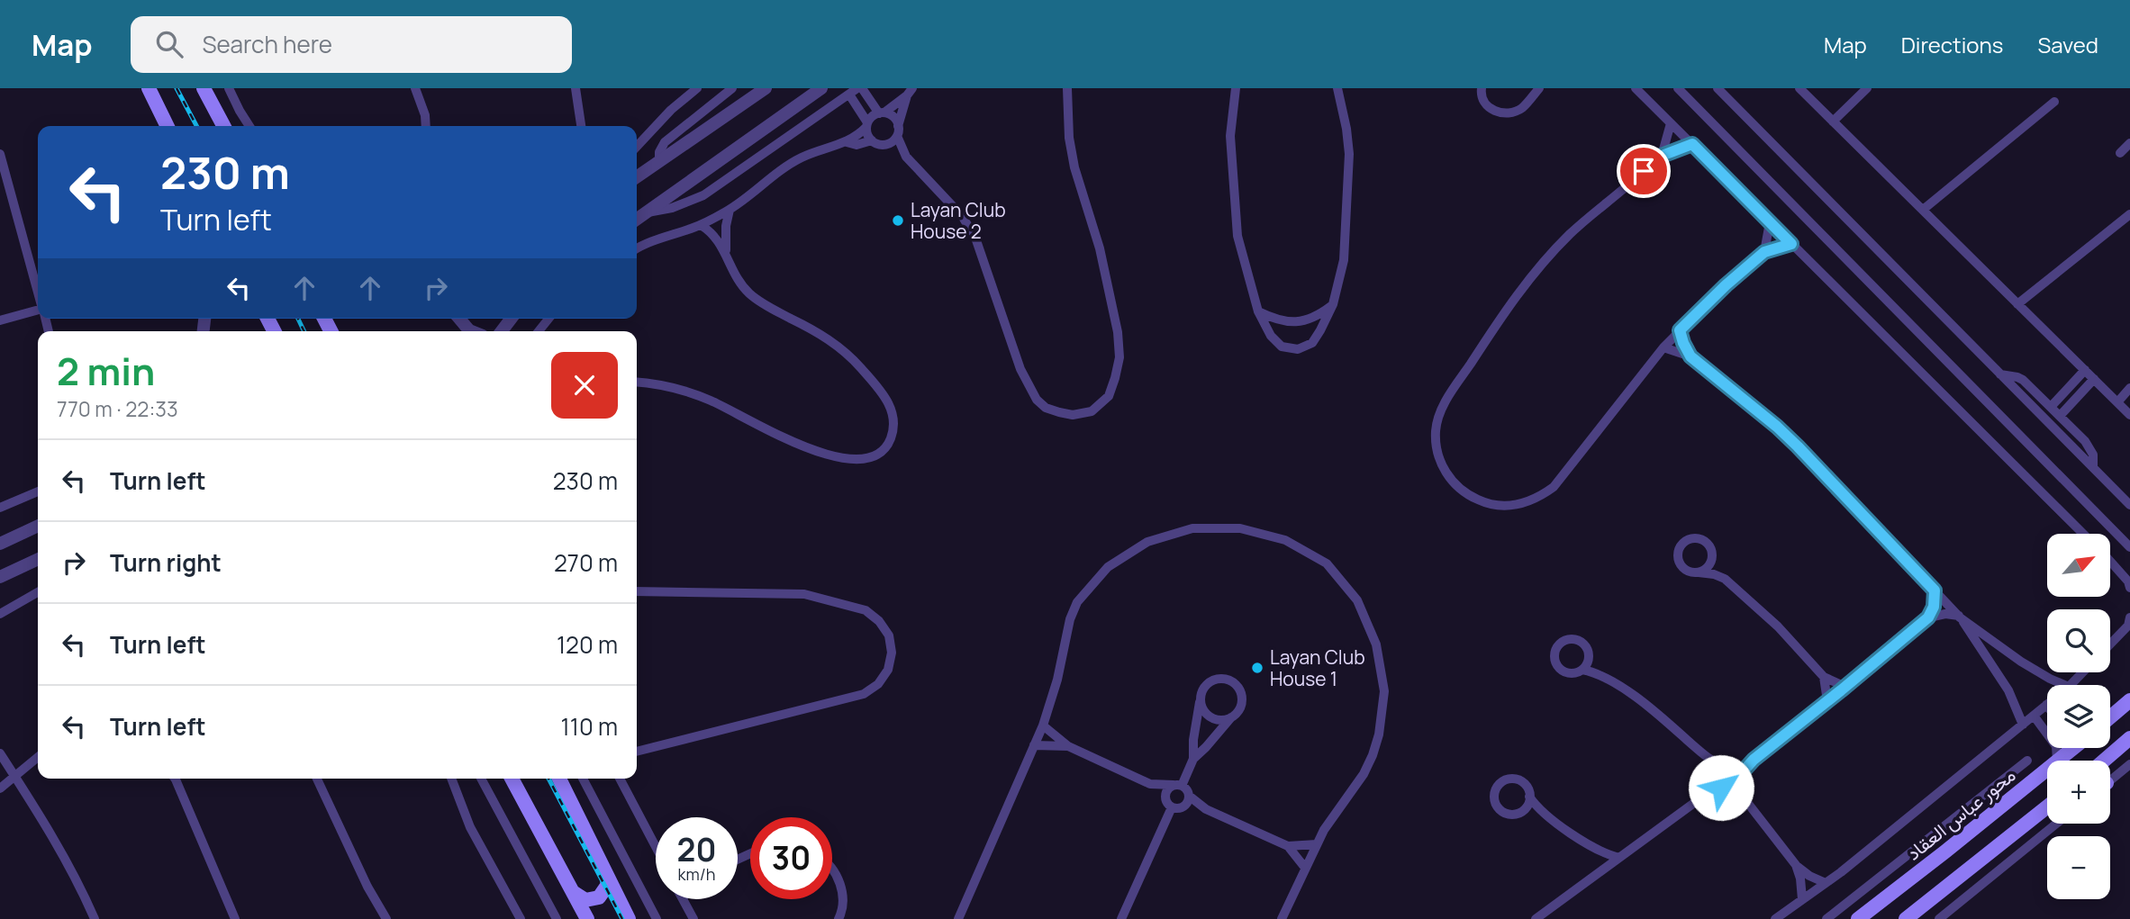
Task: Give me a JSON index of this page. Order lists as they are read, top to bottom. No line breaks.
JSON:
{"streets":{"main road":["محور عباس العقاد"]},"places":["Layan Club House 2","Layan Club House 1"],"north":"top right","page":{"header":"Map","search":"Search here","nav":["Map","Directions","Saved"],"turn":["230 m","Turn left"],"heading":["2 min","770 m · 22:33"],"list":[{"name":"Turn left","value":"230 m"},{"name":"Turn right","value":"270 m"},{"name":"Turn left","value":"120 m"},{"name":"Turn left","value":"110 m"}],"map_buttons":["+","−"],"speed":"20 km/h","limit":"30"}}
